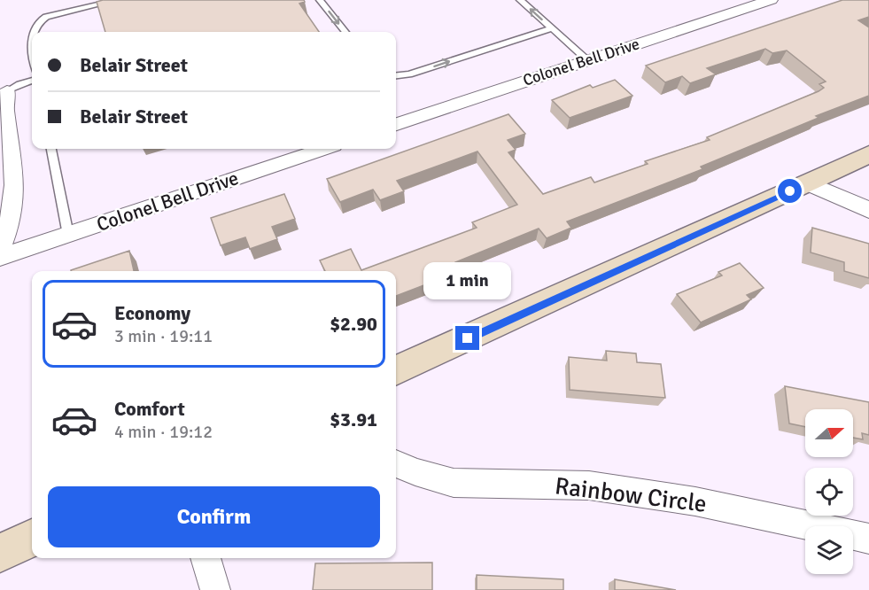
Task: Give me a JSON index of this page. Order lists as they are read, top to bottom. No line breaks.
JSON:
{"streets":{"street":["Colonel Bell Drive","Rainbow Circle"]},"north":"right","page":{"banner":["Belair Street","Belair Street"],"bubble":"1 min","list":[{"name":"Economy","note":"3 min · 19:11","value":"$2.90"},{"name":"Comfort","note":"4 min · 19:12","value":"$3.91"}],"buttons":"Confirm"}}
